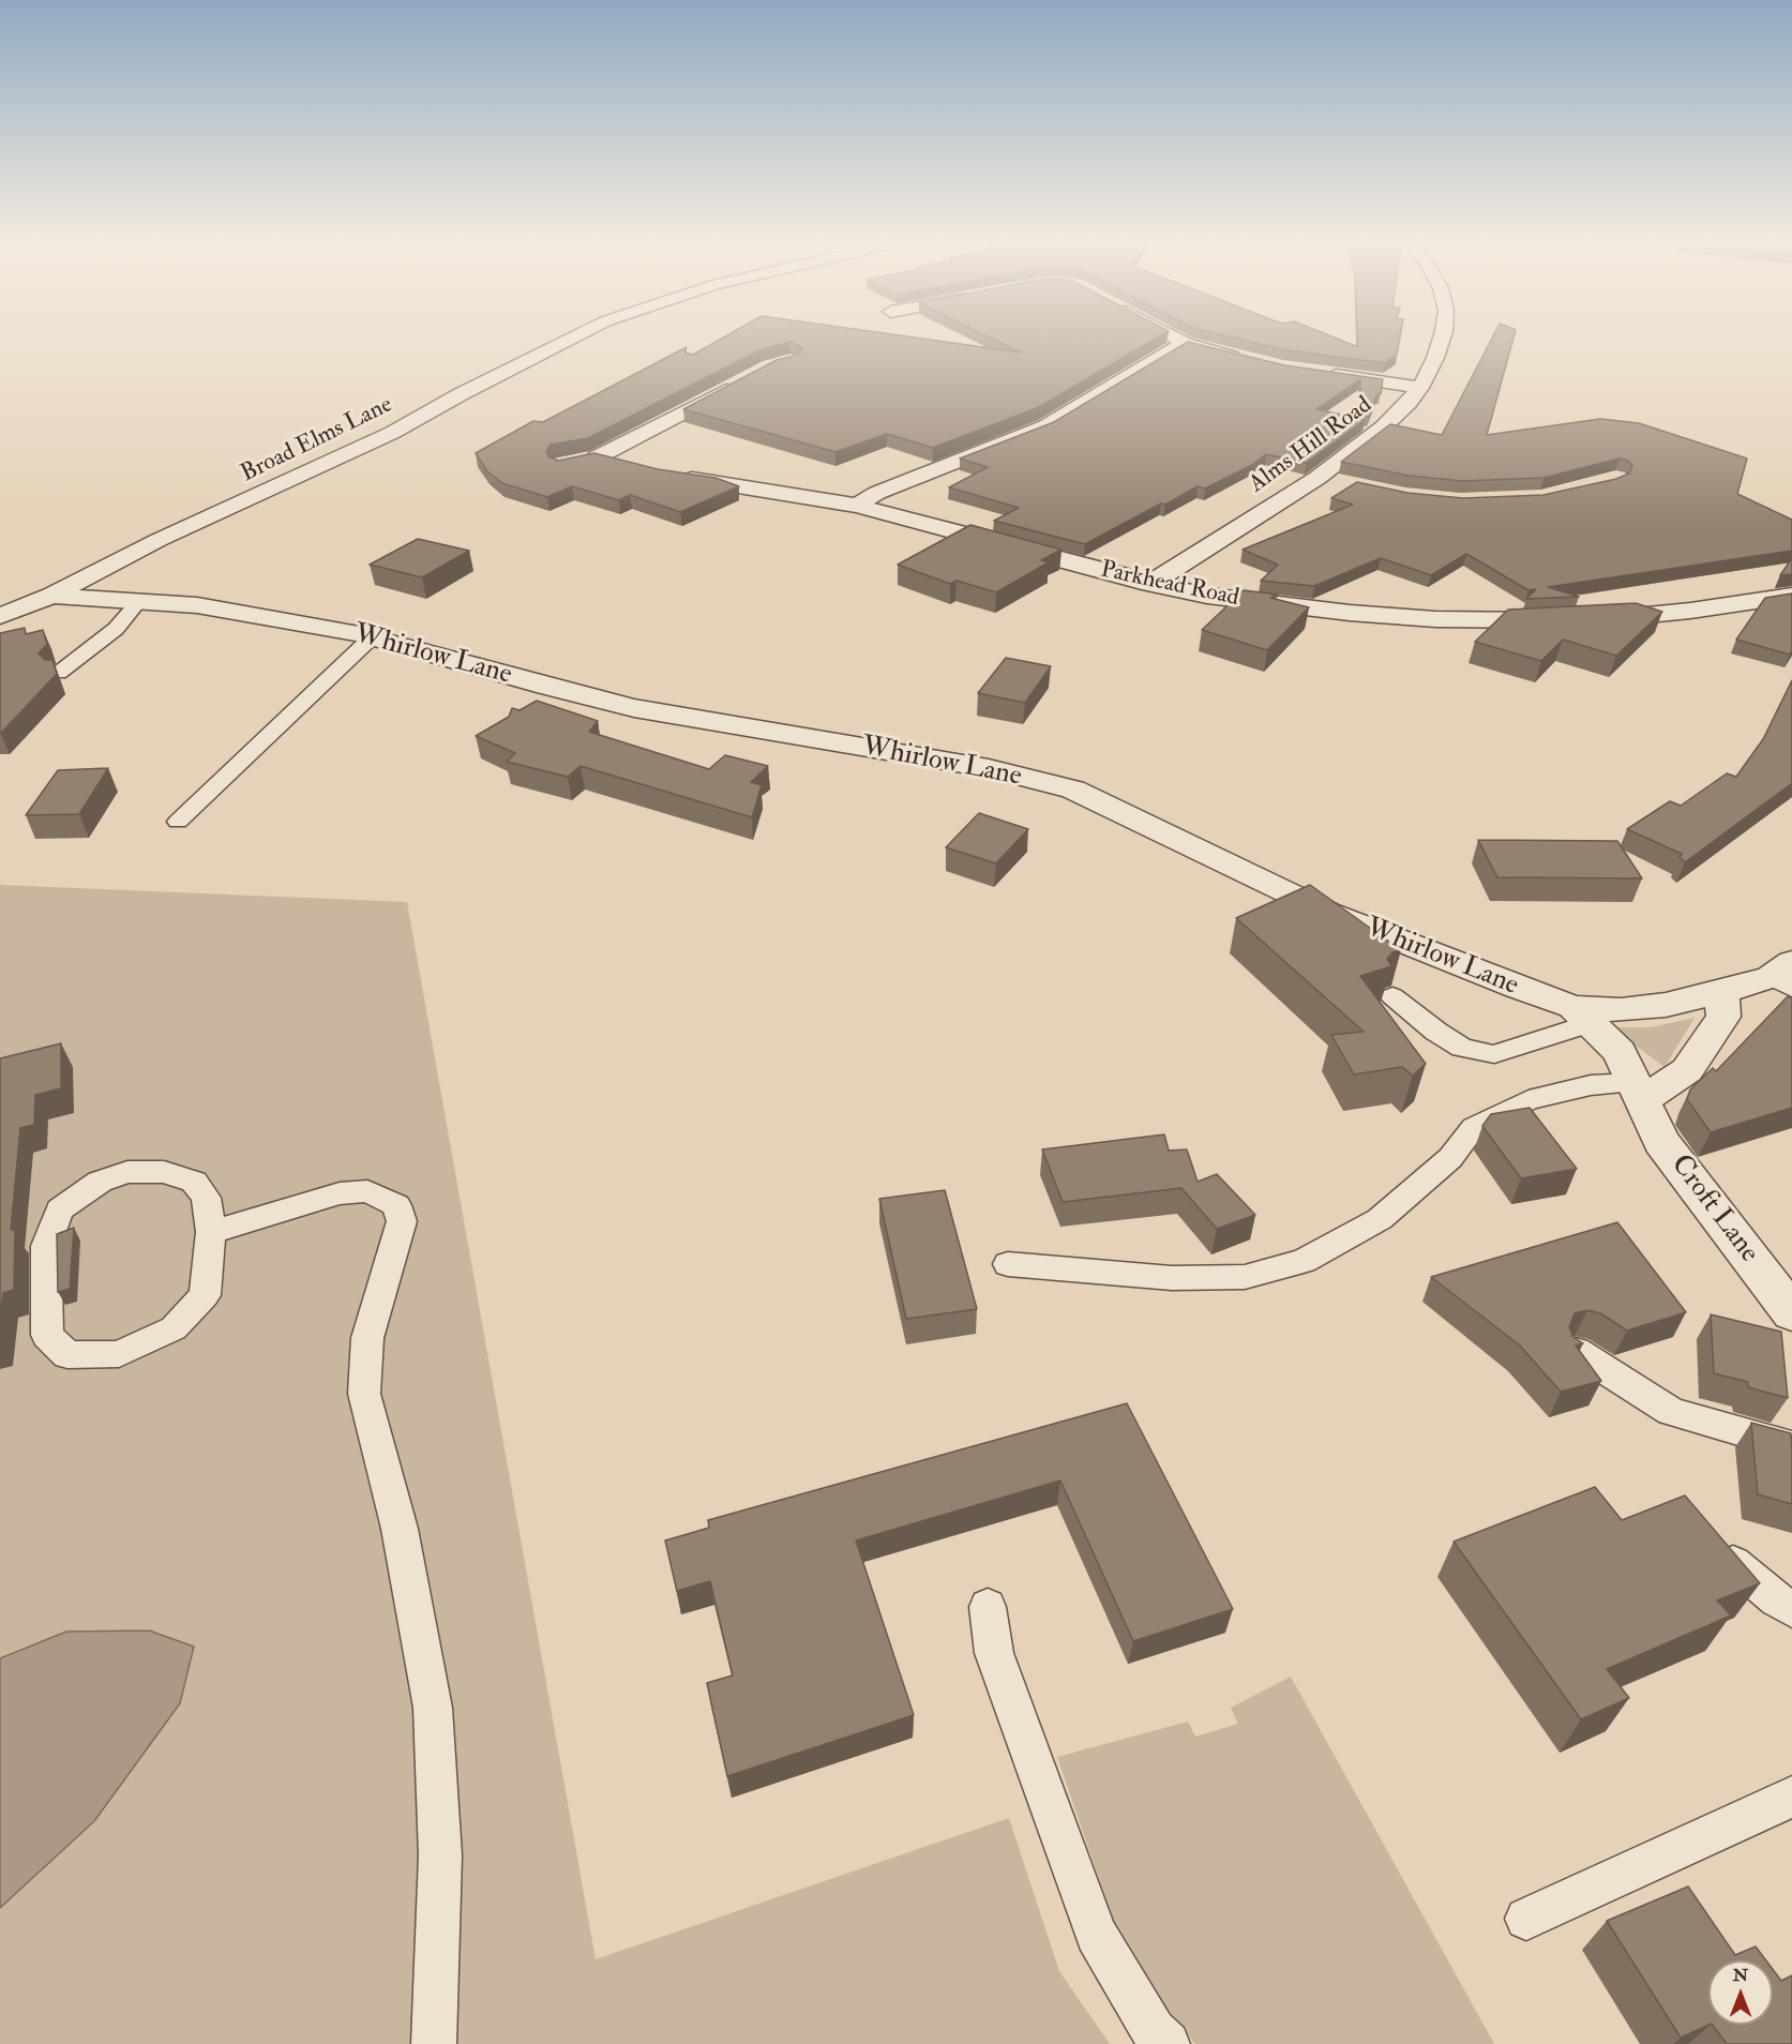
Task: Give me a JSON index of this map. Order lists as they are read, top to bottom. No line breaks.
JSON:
{"streets":{"street":["Broad Elms Lane","Alms Hill Road","Parkhead Road","Whirlow Lane","Croft Lane"]},"crossings":[["Broad Elms Lane","Whirlow Lane"],["Alms Hill Road","Parkhead Road"],["Whirlow Lane","Croft Lane"]],"north":"top"}
